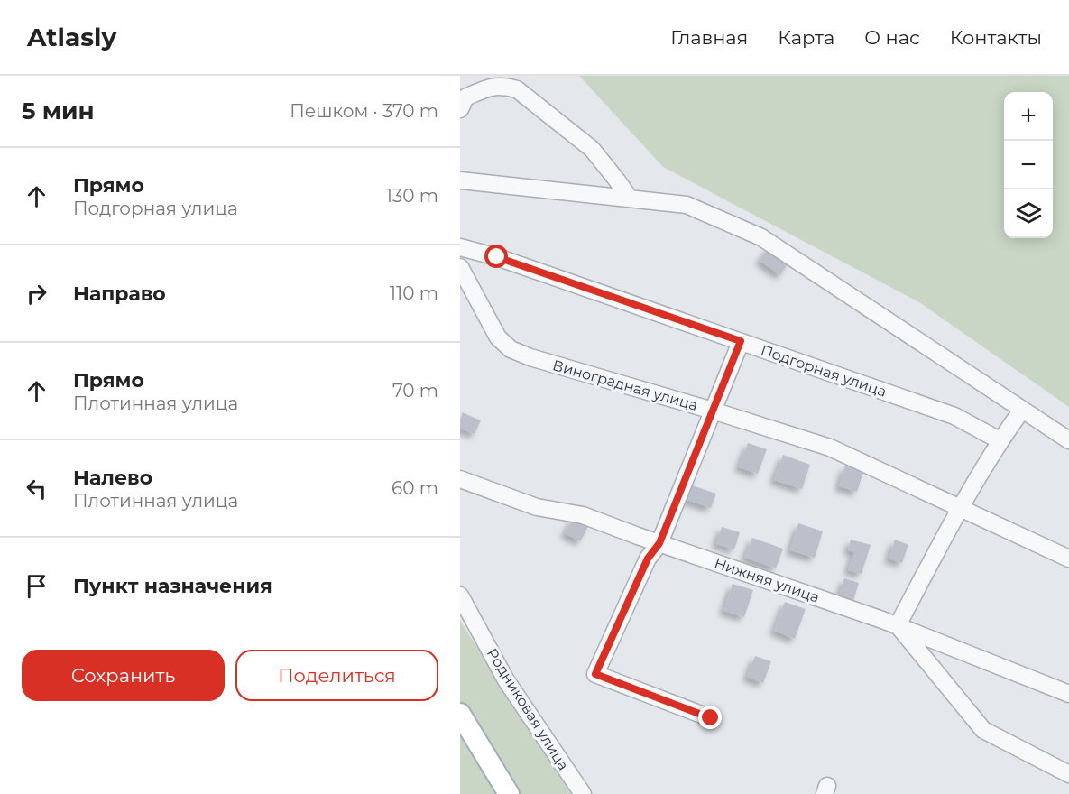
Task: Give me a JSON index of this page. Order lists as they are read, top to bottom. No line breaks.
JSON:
{"streets":{"street":["Подгорная улица","Виноградная улица","Нижняя улица","Родниковая улица"]},"page":{"header":"Atlasly","nav":["Главная","Карта","О нас","Контакты"],"heading":["5 мин","Пешком · 370 m"],"map_buttons":["+","−"],"list":[["Прямо","Подгорная улица","130 m"],["Направо","110 m"],["Прямо","Плотинная улица","70 m"],["Налево","Плотинная улица","60 m"],"Пункт назначения"],"buttons":["Сохранить","Поделиться"]}}
